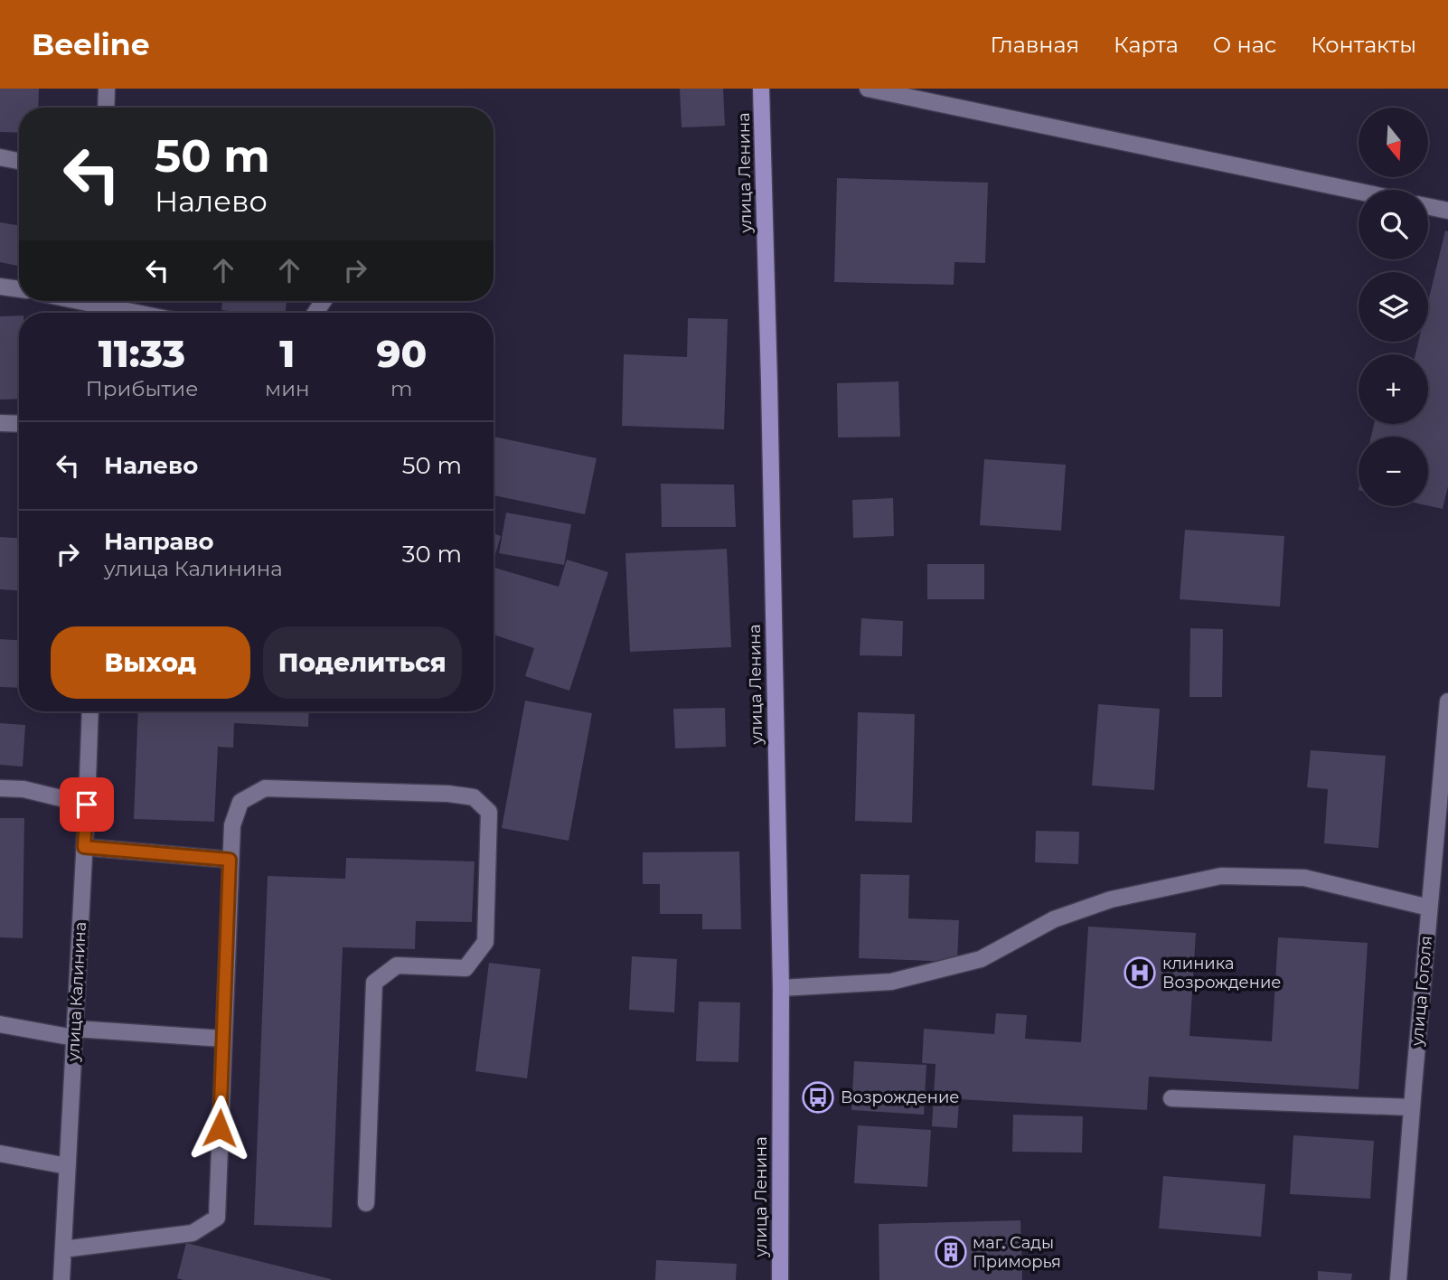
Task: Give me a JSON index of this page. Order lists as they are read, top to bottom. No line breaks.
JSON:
{"streets":{"main road":["улица Ленина"],"street":["улица Гоголя","улица Калинина"]},"places":{"hospital":["клиника Возрождение"],"bus stop":["Возрождение"],"building":["маг. Сады Приморья"]},"north":"bottom","page":{"header":"Beeline","nav":["Главная","Карта","О нас","Контакты"],"map_buttons":["+","−"],"turn":["50 m","Налево"],"eta":["11:33","Прибытие","1","мин","90","m"],"list":[{"name":"Налево","value":"50 m"},{"name":"Направо","note":"улица Калинина","value":"30 m"}],"buttons":["Выход","Поделиться"]}}
